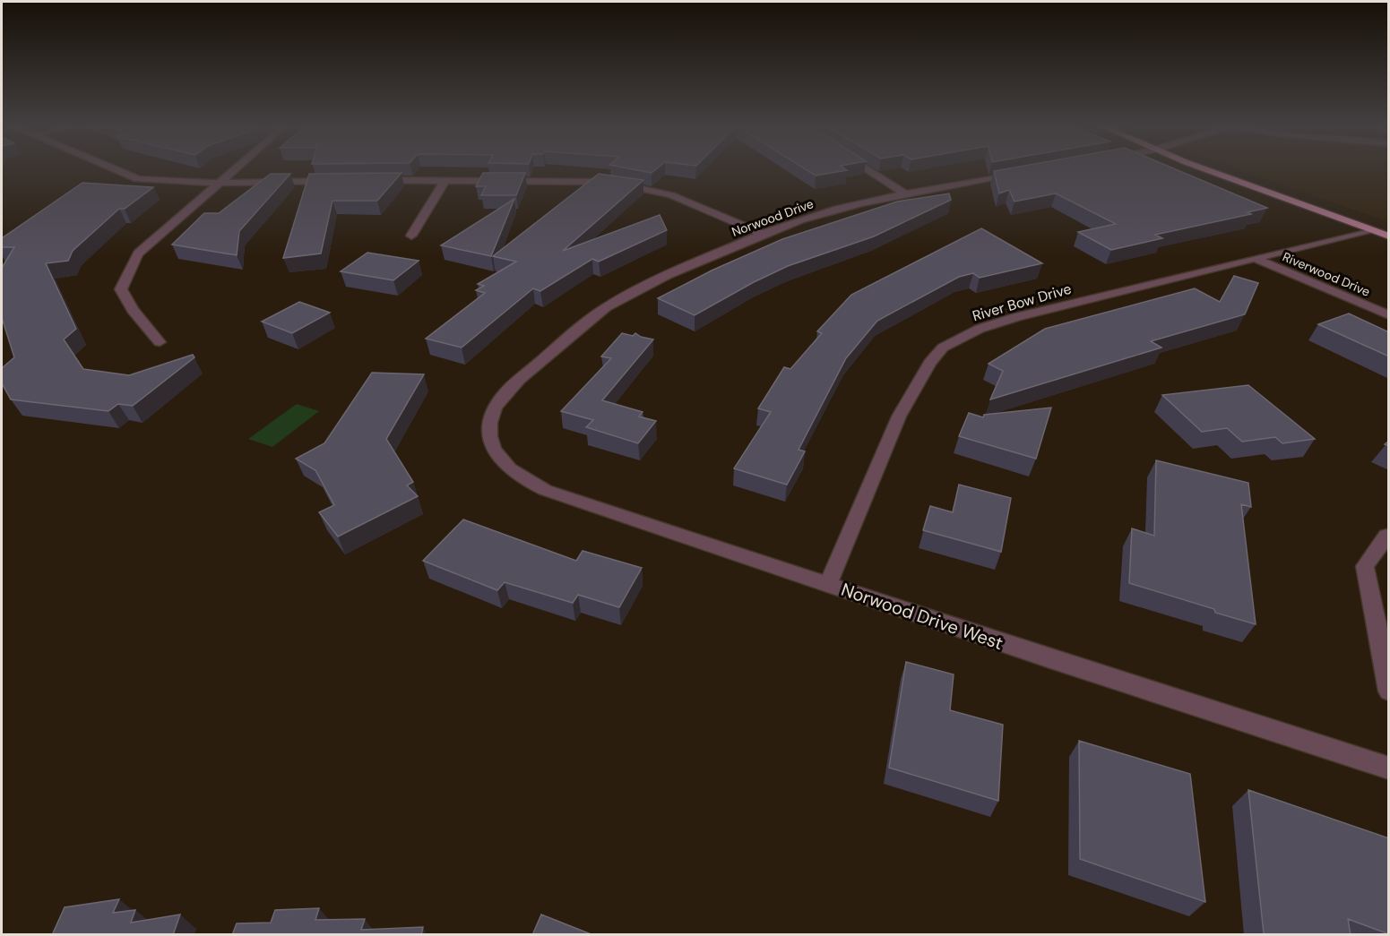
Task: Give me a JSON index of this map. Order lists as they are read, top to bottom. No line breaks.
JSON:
{"streets":{"street":["Norwood Drive","Riverwood Drive","River Bow Drive","Norwood Drive West"]},"crossings":[["Norwood Drive","Norwood Drive West"],["Riverwood Drive","River Bow Drive"],["River Bow Drive","Norwood Drive West"]]}
